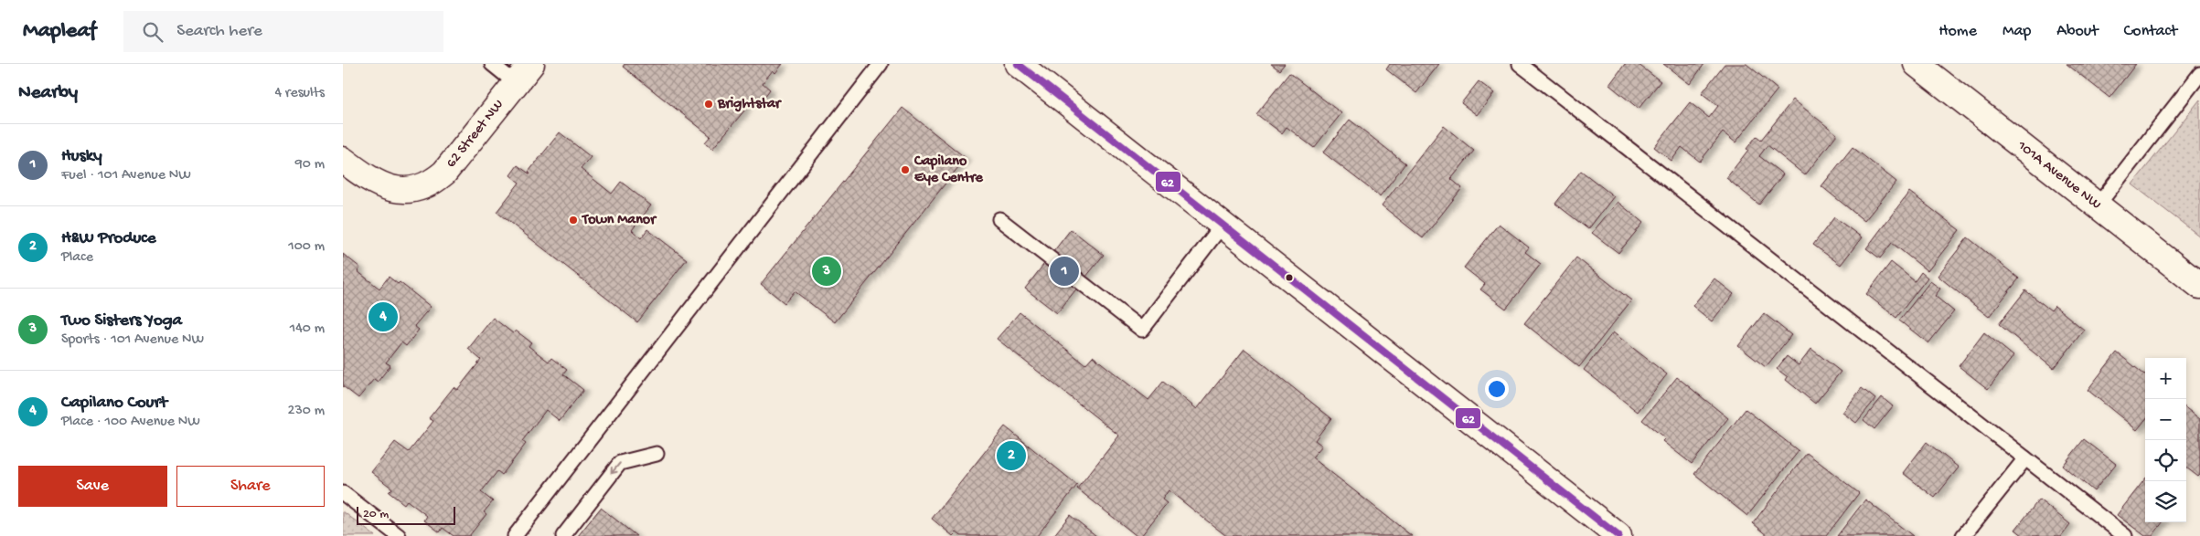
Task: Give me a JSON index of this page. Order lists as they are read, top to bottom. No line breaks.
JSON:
{"streets":{"main road":["62 Street NW","101A Avenue NW"]},"places":["Brightstar","Capilano Eye Centre","Town Manor"],"lines":["transit line 62"],"scale_bar":"20 m","page":{"header":"Mapleaf","search":"Search here","nav":["Home","Map","About","Contact"],"heading":["Nearby","4 results"],"list":[{"mark":"1","name":"Husky","note":"Fuel · 101 Avenue NW","value":"90 m"},{"mark":"2","name":"H&W Produce","note":"Place","value":"100 m"},{"mark":"3","name":"Two Sisters Yoga","note":"Sports · 101 Avenue NW","value":"140 m"},{"mark":"4","name":"Capilano Court","note":"Place · 100 Avenue NW","value":"230 m"}],"pins":["1","3","4","2"],"map_buttons":["+","−"],"buttons":["Save","Share"],"scale":"20 m"}}
